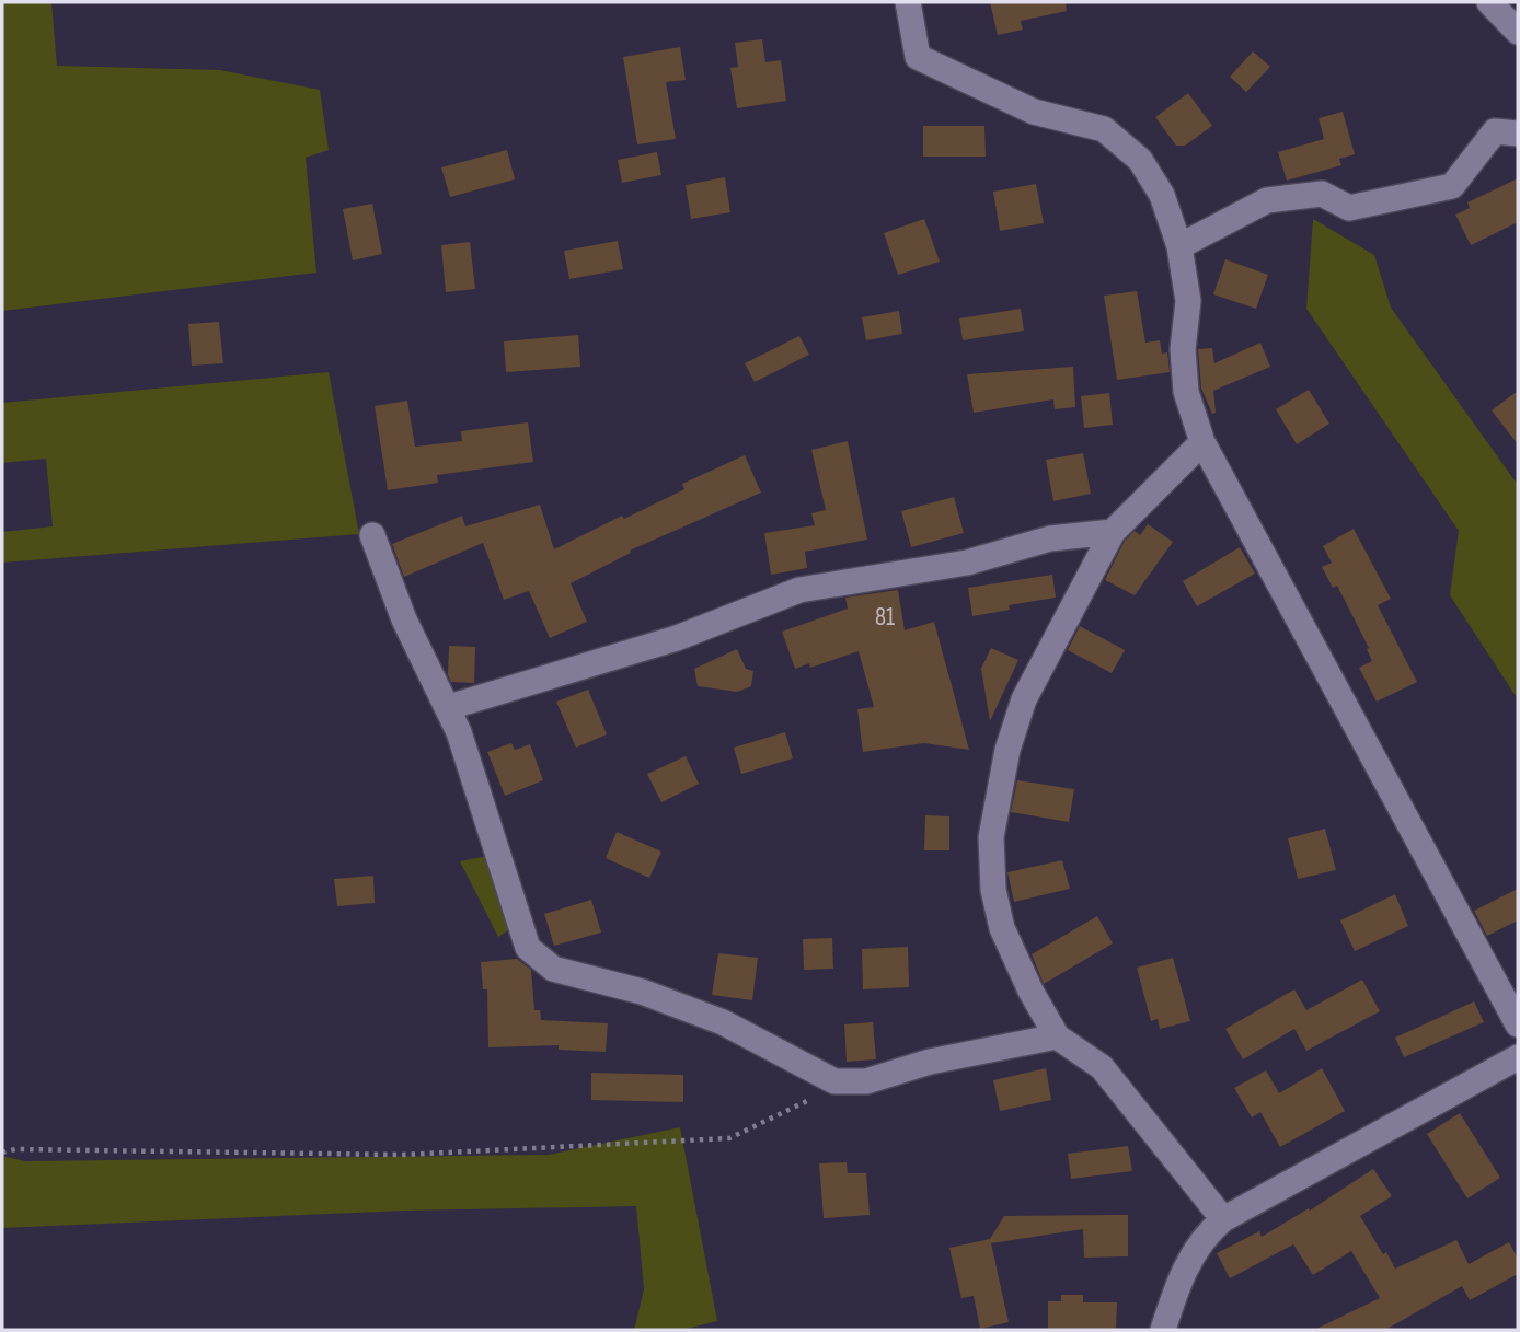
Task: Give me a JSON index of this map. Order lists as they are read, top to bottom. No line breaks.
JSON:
{"house_numbers":["81"]}
